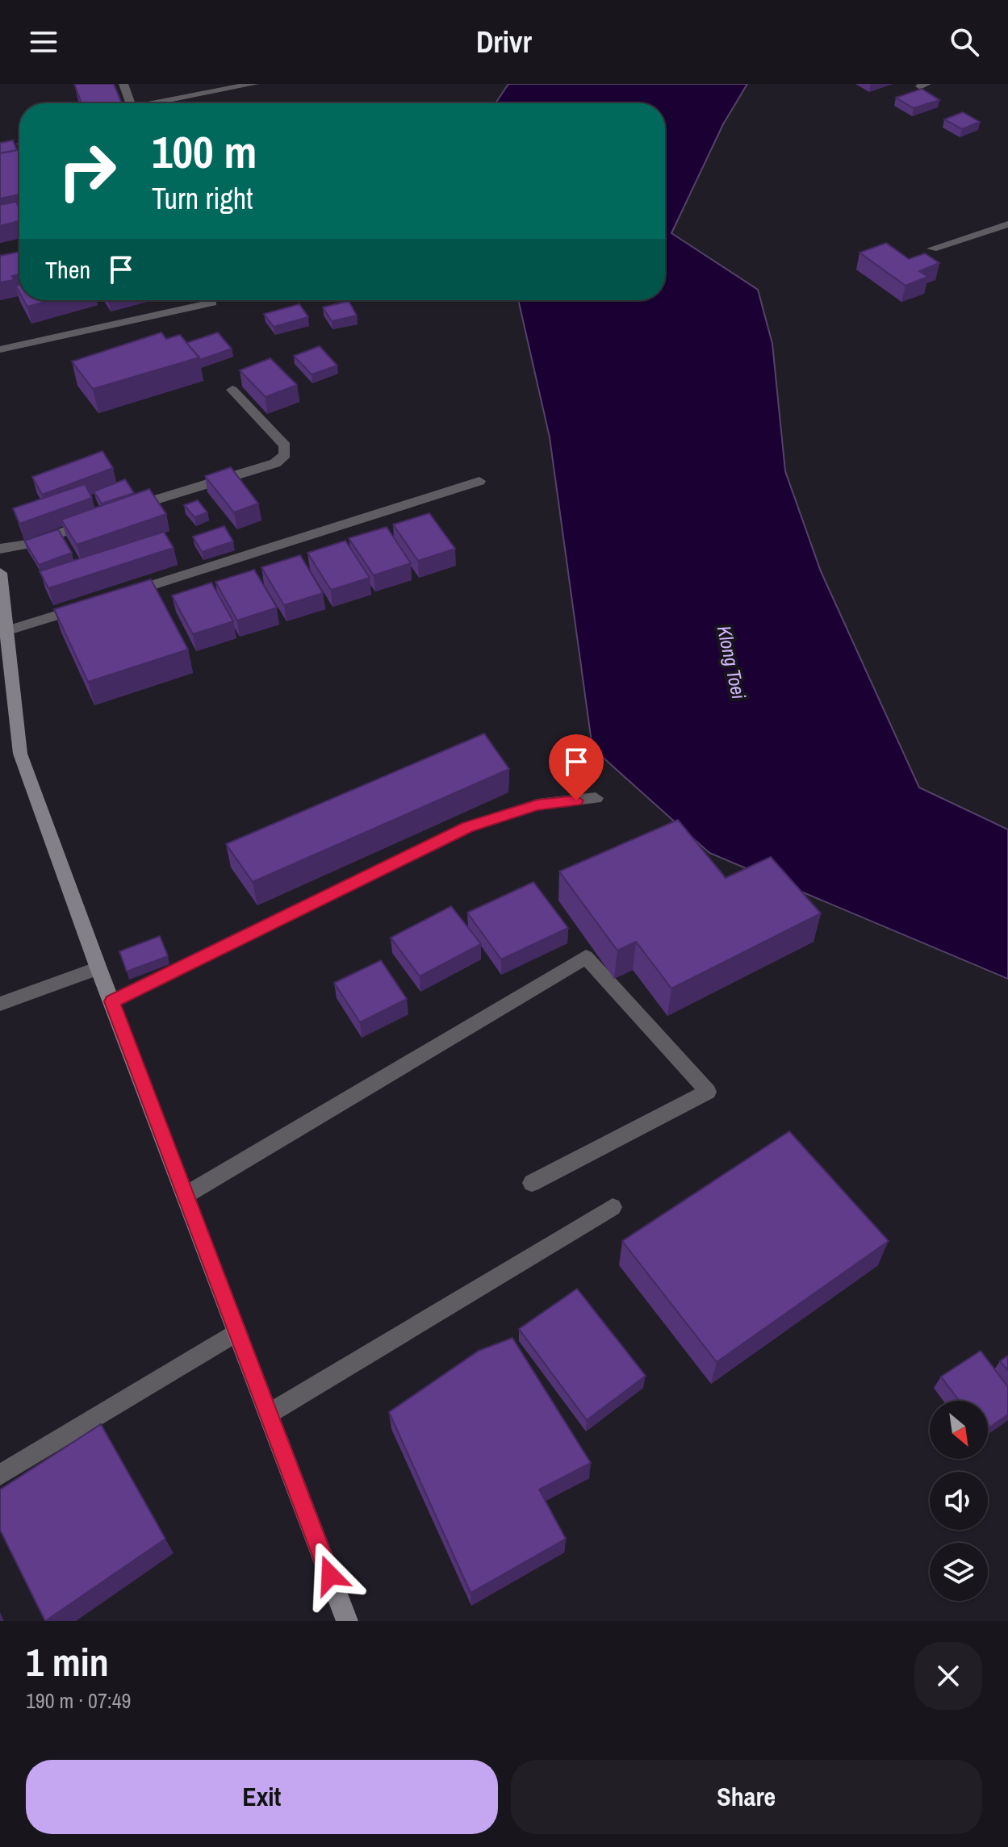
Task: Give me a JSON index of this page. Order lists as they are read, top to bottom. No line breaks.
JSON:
{"water":["Klong Toei"],"north":"bottom right","page":{"header":"Drivr","turn":["100 m","Turn right"],"then":"Then","heading":["1 min","190 m · 07:49"],"buttons":["Exit","Share"]}}
